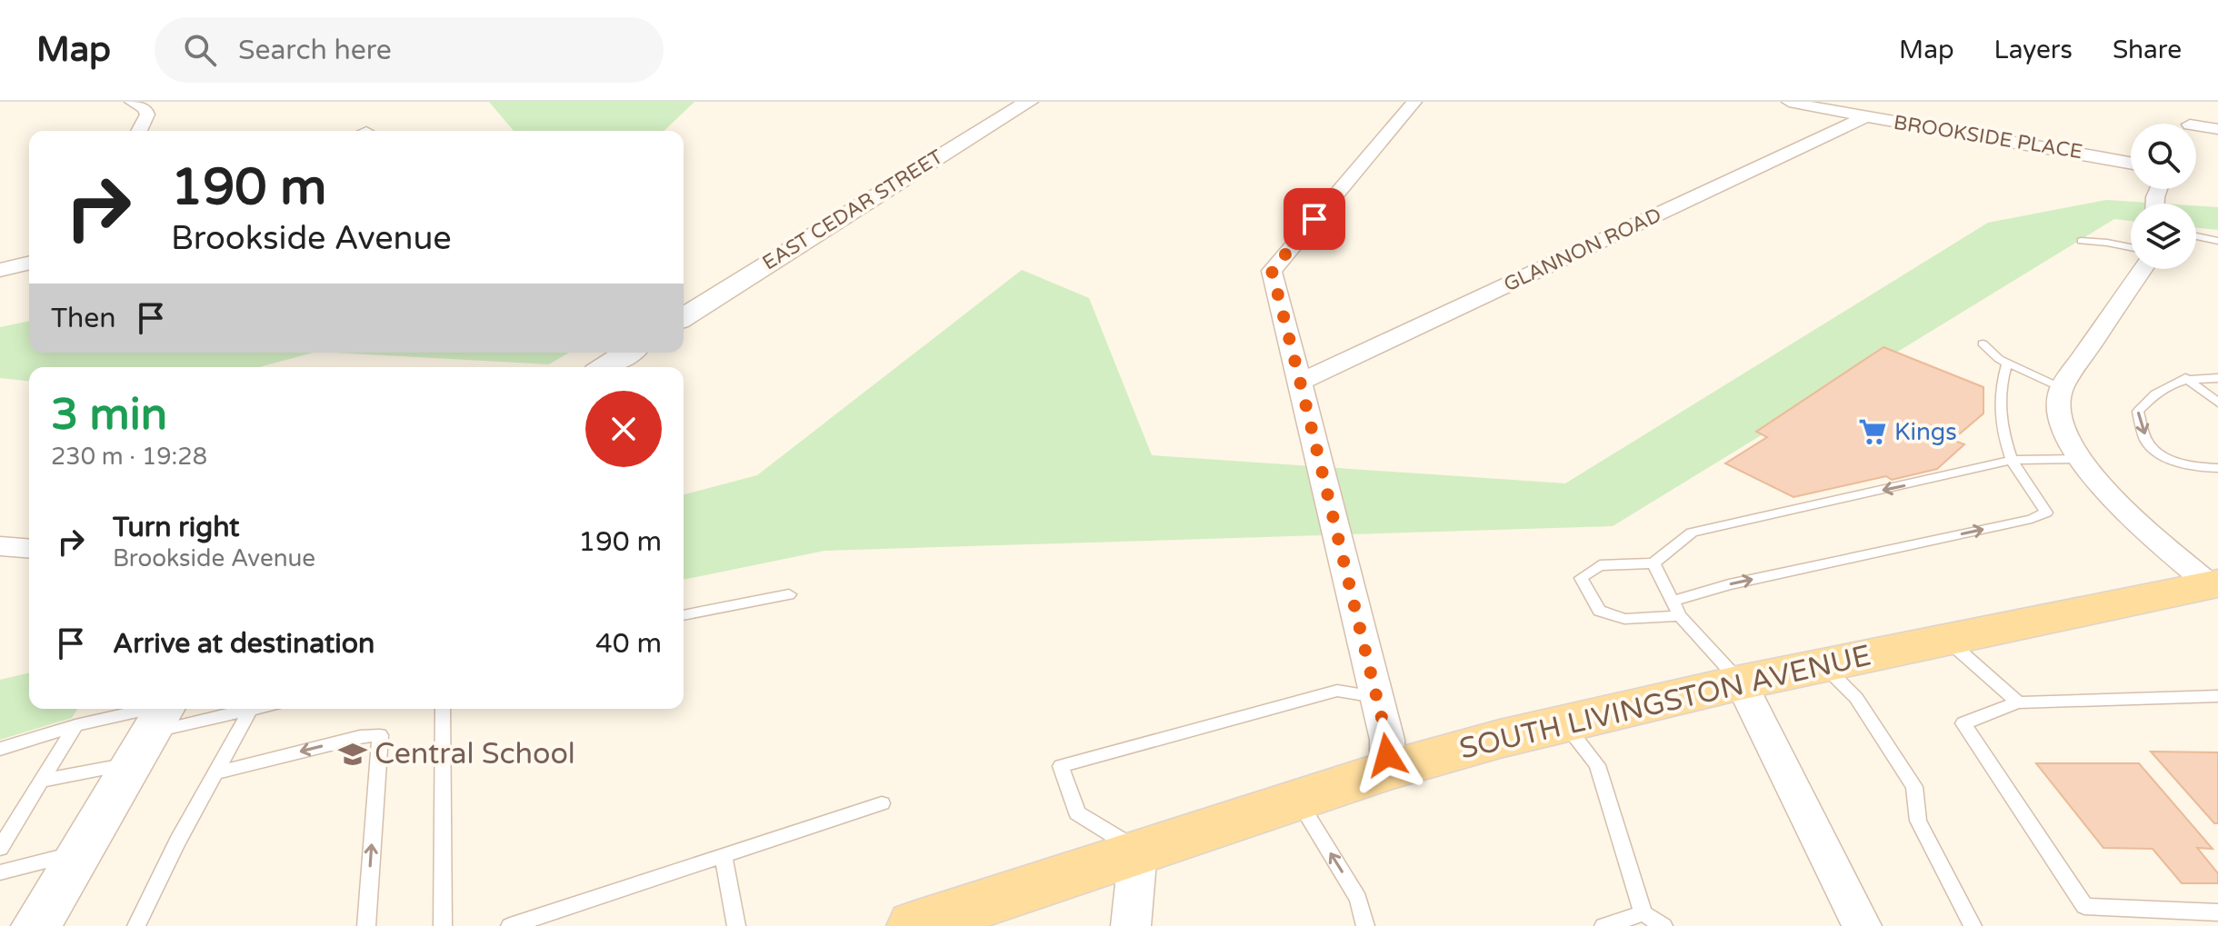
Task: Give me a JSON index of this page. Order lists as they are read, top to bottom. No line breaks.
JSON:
{"streets":{"main road":["SOUTH LIVINGSTON AVENUE"],"street":["BROOKSIDE PLACE","EAST CEDAR STREET","GLANNON ROAD"]},"crossings":[["BROOKSIDE PLACE","GLANNON ROAD"]],"places":{"supermarket":["Kings"],"school or university":["Central School"]},"page":{"header":"Map","search":"Search here","nav":["Map","Layers","Share"],"turn":["190 m","Brookside Avenue"],"then":"Then","heading":["3 min","230 m · 19:28"],"list":[{"name":"Turn right","note":"Brookside Avenue","value":"190 m"},{"name":"Arrive at destination","value":"40 m"}]}}
